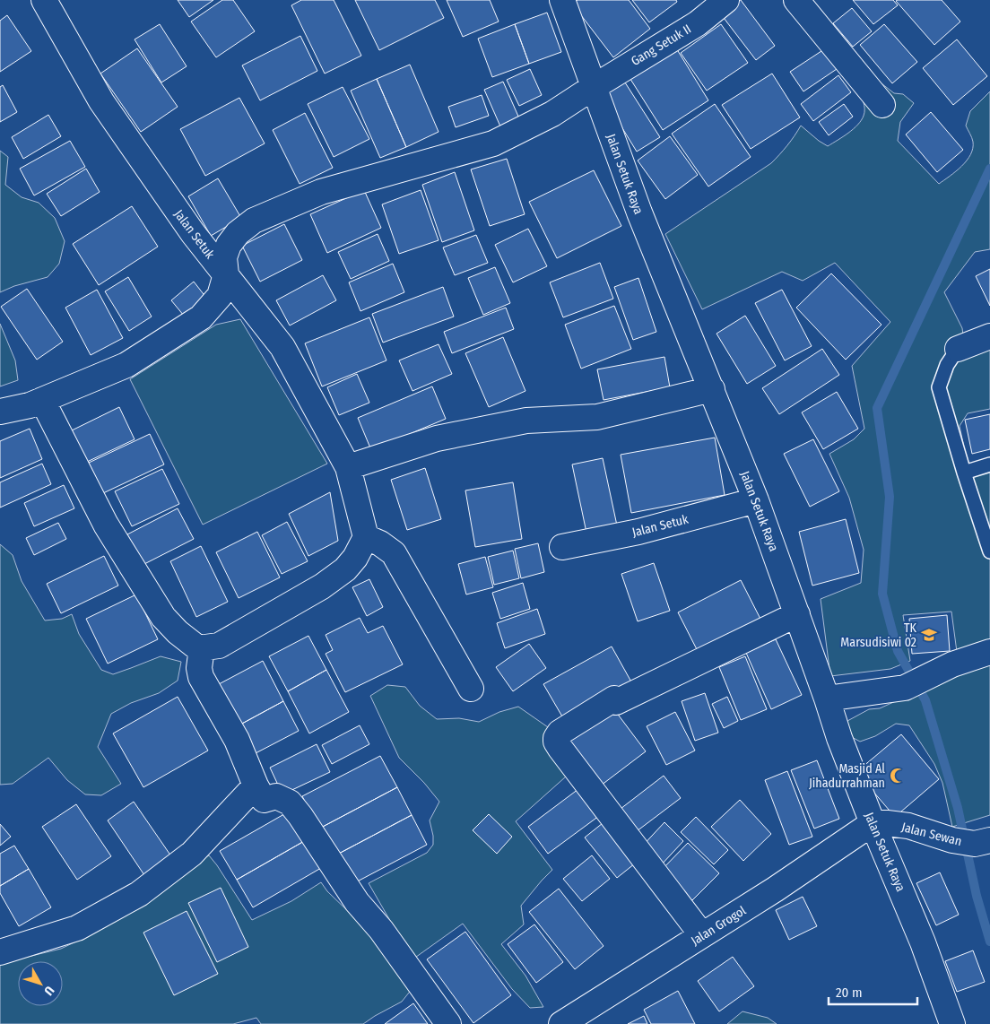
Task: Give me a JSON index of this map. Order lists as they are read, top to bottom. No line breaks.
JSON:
{"streets":{"street":["Gang Setuk II","Jalan Setuk Raya","Jalan Setuk","Jalan Sewan","Jalan Grogol"]},"crossings":[["Gang Setuk II","Jalan Setuk Raya"],["Gang Setuk II","Jalan Setuk"],["Jalan Setuk Raya","Jalan Setuk"],["Jalan Setuk Raya","Jalan Sewan"],["Jalan Setuk Raya","Jalan Grogol"],["Jalan Sewan","Jalan Grogol"]],"places":{"school or university":["TK Marsudisiwi 02"],"mosque":["Masjid Al Jihadurrahman"]},"scale_bar":"20 m","north":"bottom right"}
